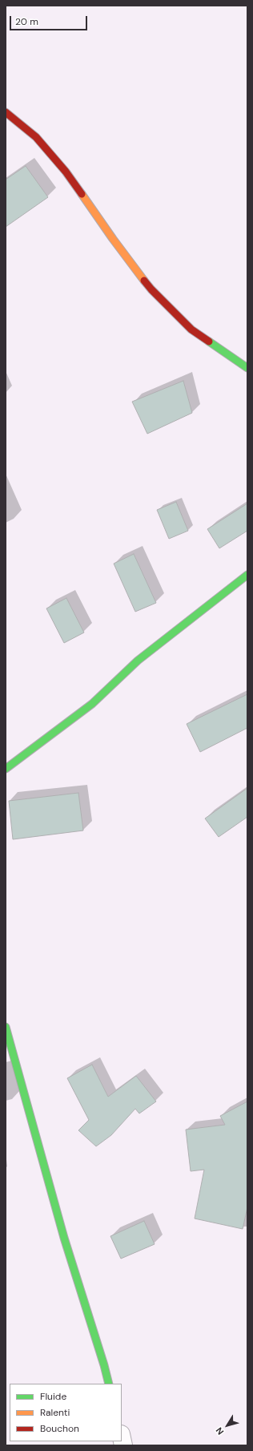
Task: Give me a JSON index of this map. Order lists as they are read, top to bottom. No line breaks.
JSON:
{"legend":["Fluide","Ralenti","Bouchon"],"scale_bar":"20 m","north":"bottom left"}
